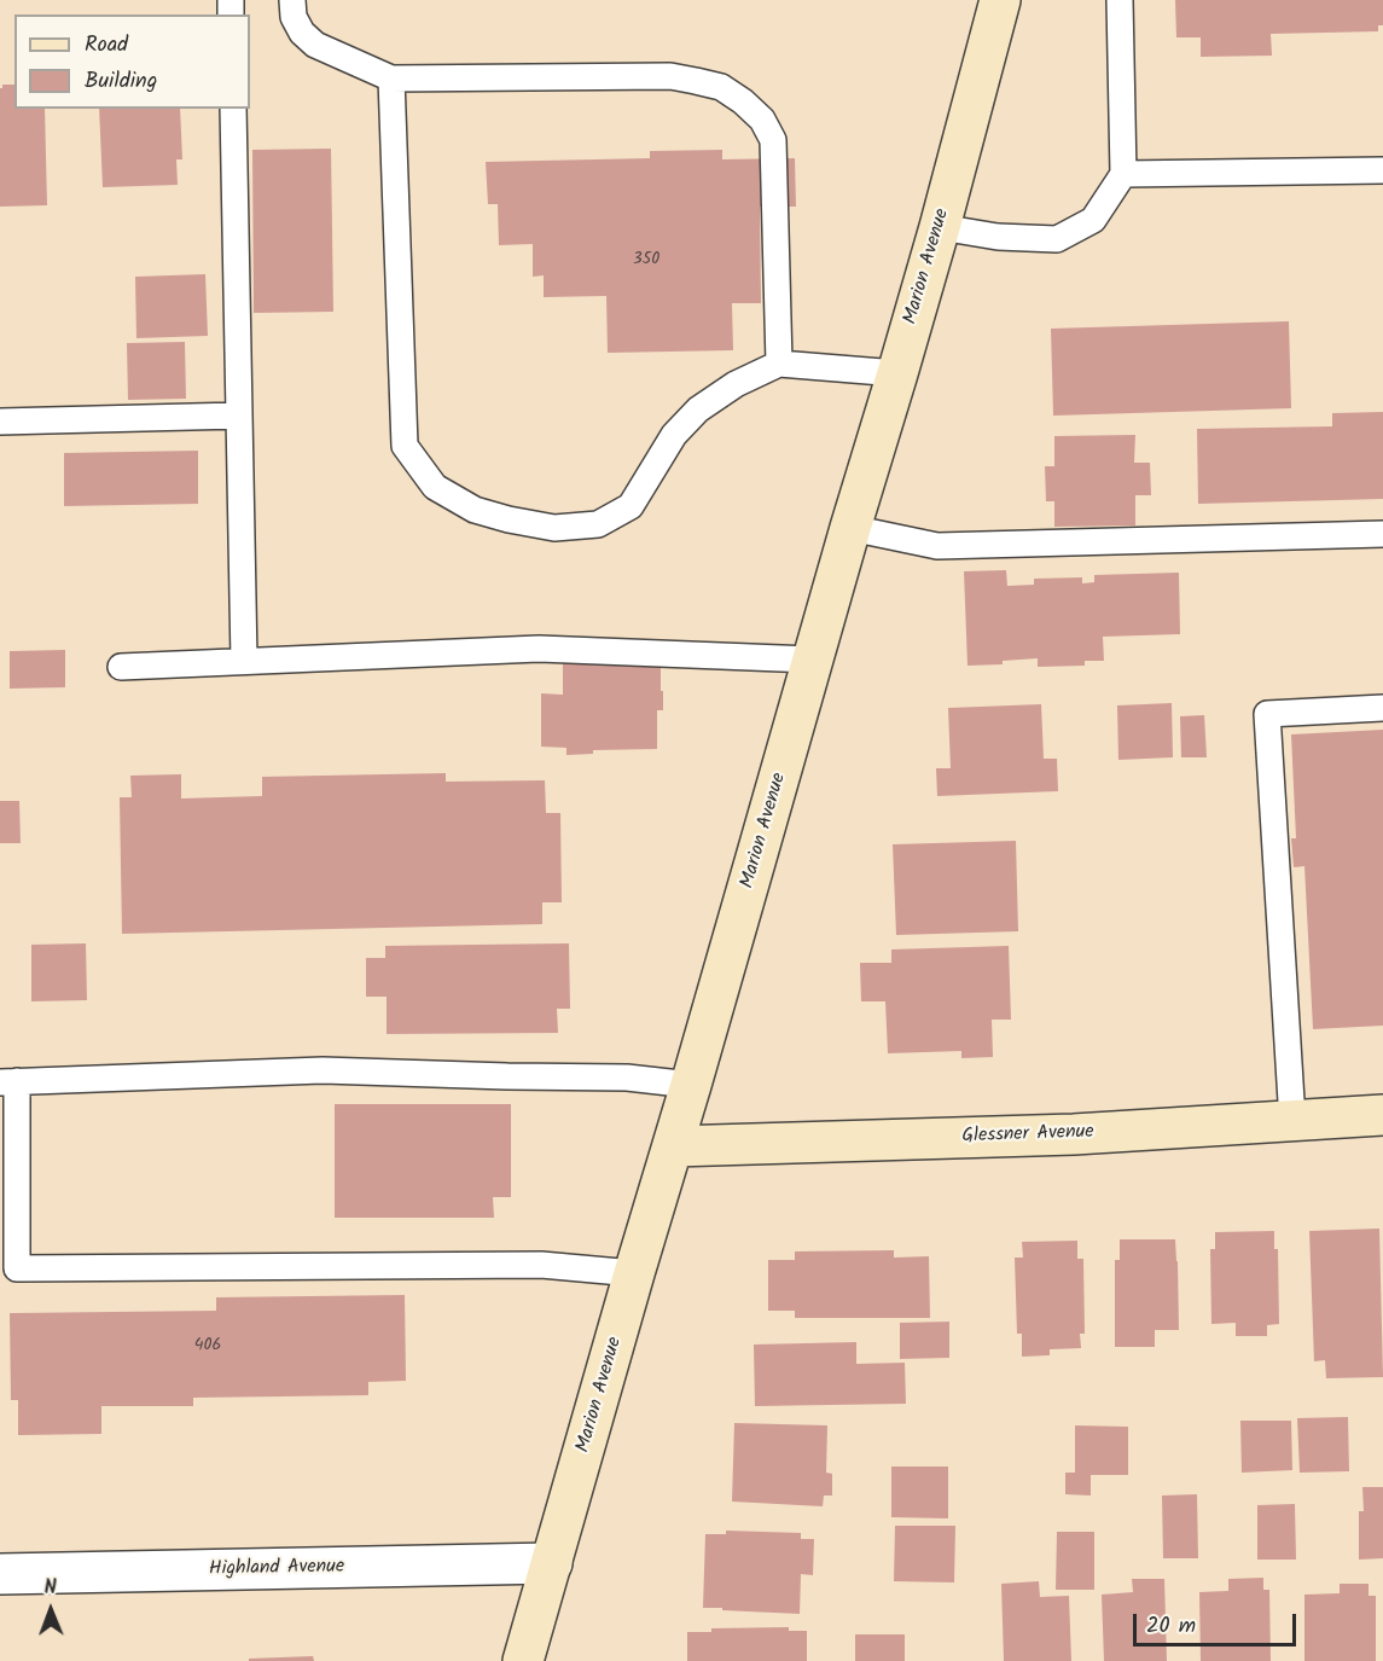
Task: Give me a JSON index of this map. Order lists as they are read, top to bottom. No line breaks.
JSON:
{"streets":{"street":["Marion Avenue","Glessner Avenue","Highland Avenue"]},"crossings":[["Marion Avenue","Glessner Avenue"],["Marion Avenue","Highland Avenue"]],"house_numbers":["350","406"],"legend":["Road","Building"],"scale_bar":"20 m","north":"top"}
